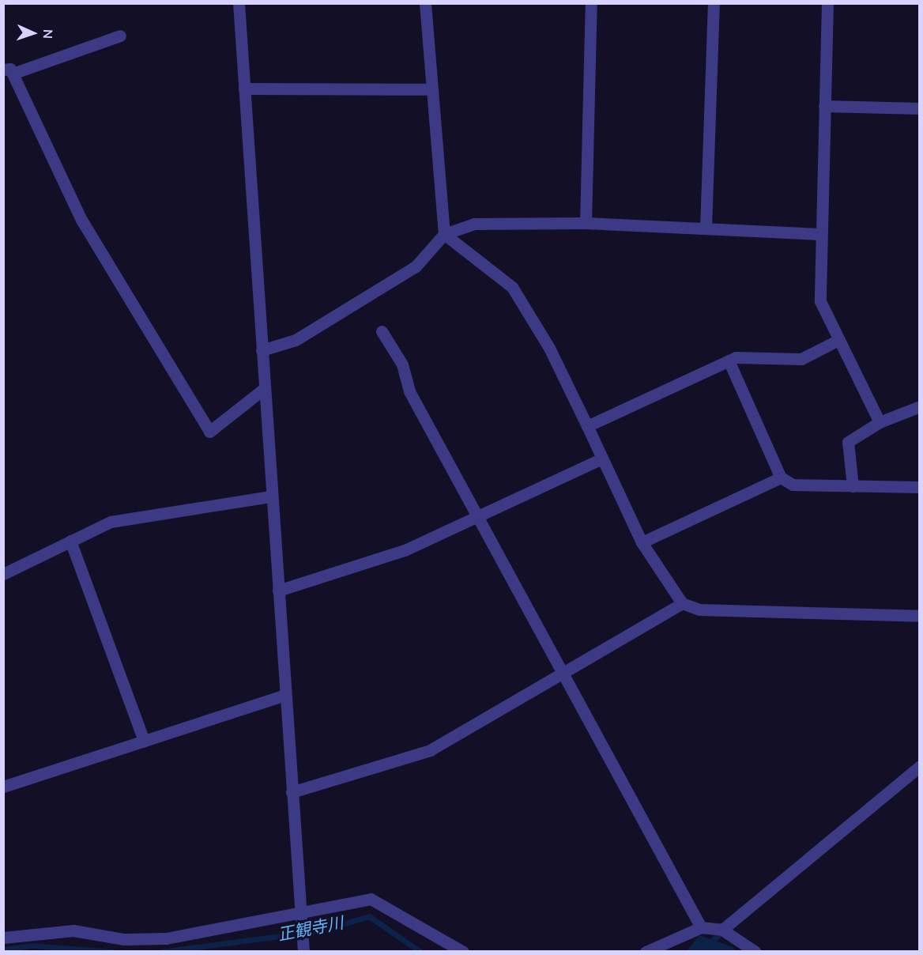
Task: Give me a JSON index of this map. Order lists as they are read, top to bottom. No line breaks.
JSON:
{"water":["正観寺川"],"north":"right"}
